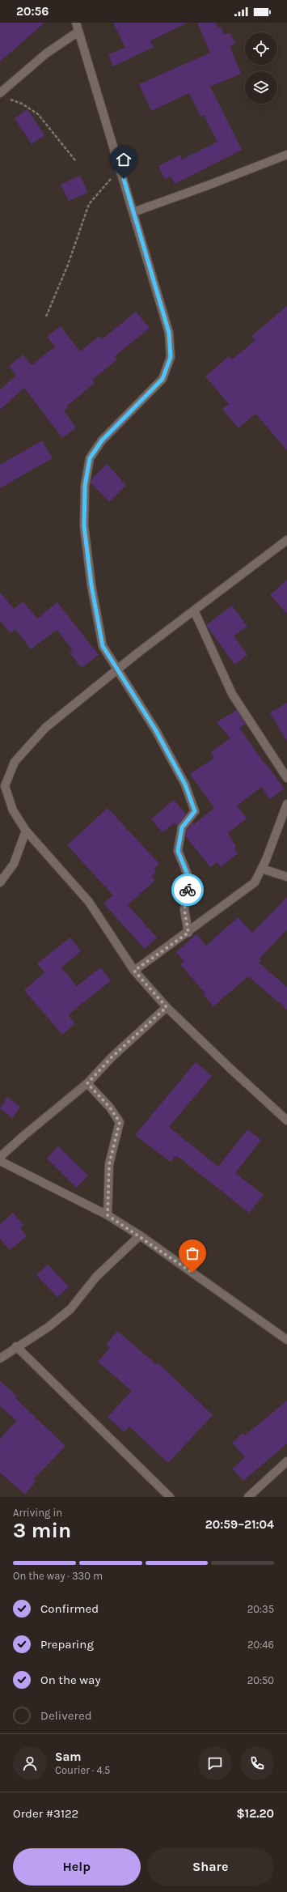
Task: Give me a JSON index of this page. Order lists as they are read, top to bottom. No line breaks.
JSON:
{"page":{"status":"20:56","heading":["3 min","Arriving in","20:59–21:04"],"panel":["Sam","Courier · 4.5","Order #3122","$12.20"],"bar":"On the way · 330 m","list":[["Confirmed","20:35"],["Preparing","20:46"],["On the way","20:50"],"Delivered"],"buttons":["Help","Share"]}}
